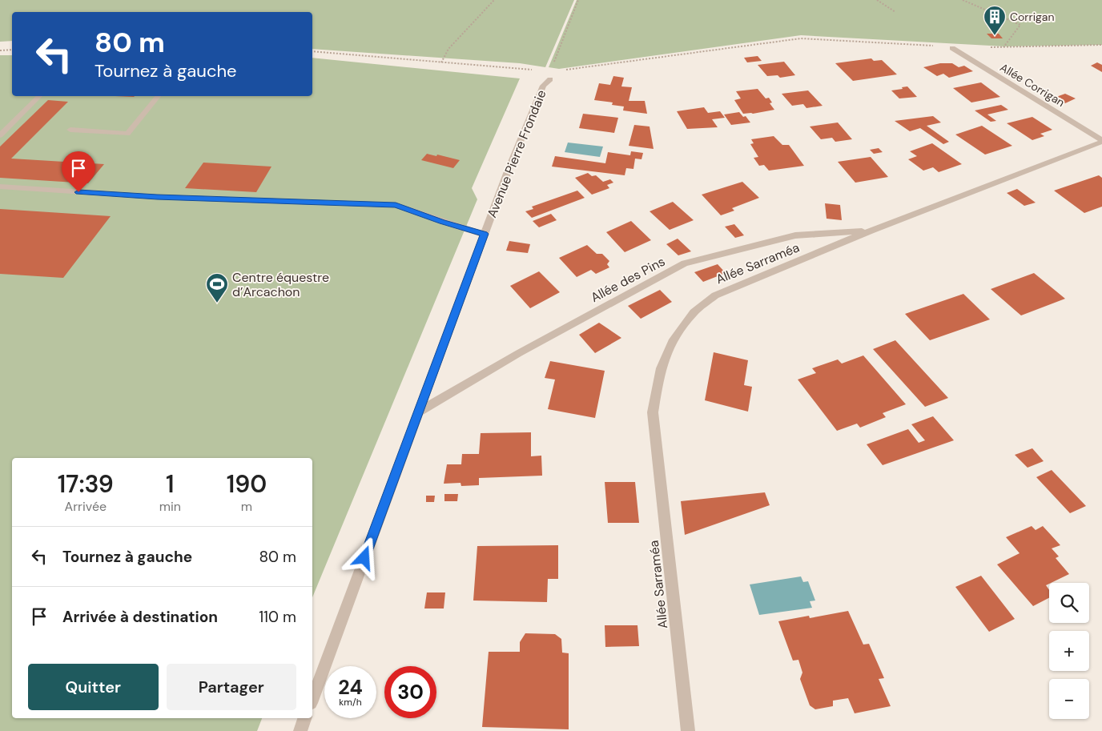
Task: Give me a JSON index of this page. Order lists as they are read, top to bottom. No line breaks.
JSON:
{"streets":{"street":["Allée Corrigan","Avenue Pierre Frondaie","Allée Sarraméa","Allée des Pins"]},"crossings":[["Allée Corrigan","Allée Sarraméa"],["Avenue Pierre Frondaie","Allée des Pins"],["Allée Sarraméa","Allée des Pins"]],"places":{"building":["Corrigan"],"sports":["Centre équestre d’Arcachon"]},"page":{"turn":["80 m","Tournez à gauche"],"eta":["17:39","Arrivée","1","min","190","m"],"list":[{"name":"Tournez à gauche","value":"80 m"},{"name":"Arrivée à destination","value":"110 m"}],"map_buttons":["+","−"],"buttons":["Quitter","Partager"],"speed":"24 km/h","limit":"30"}}
